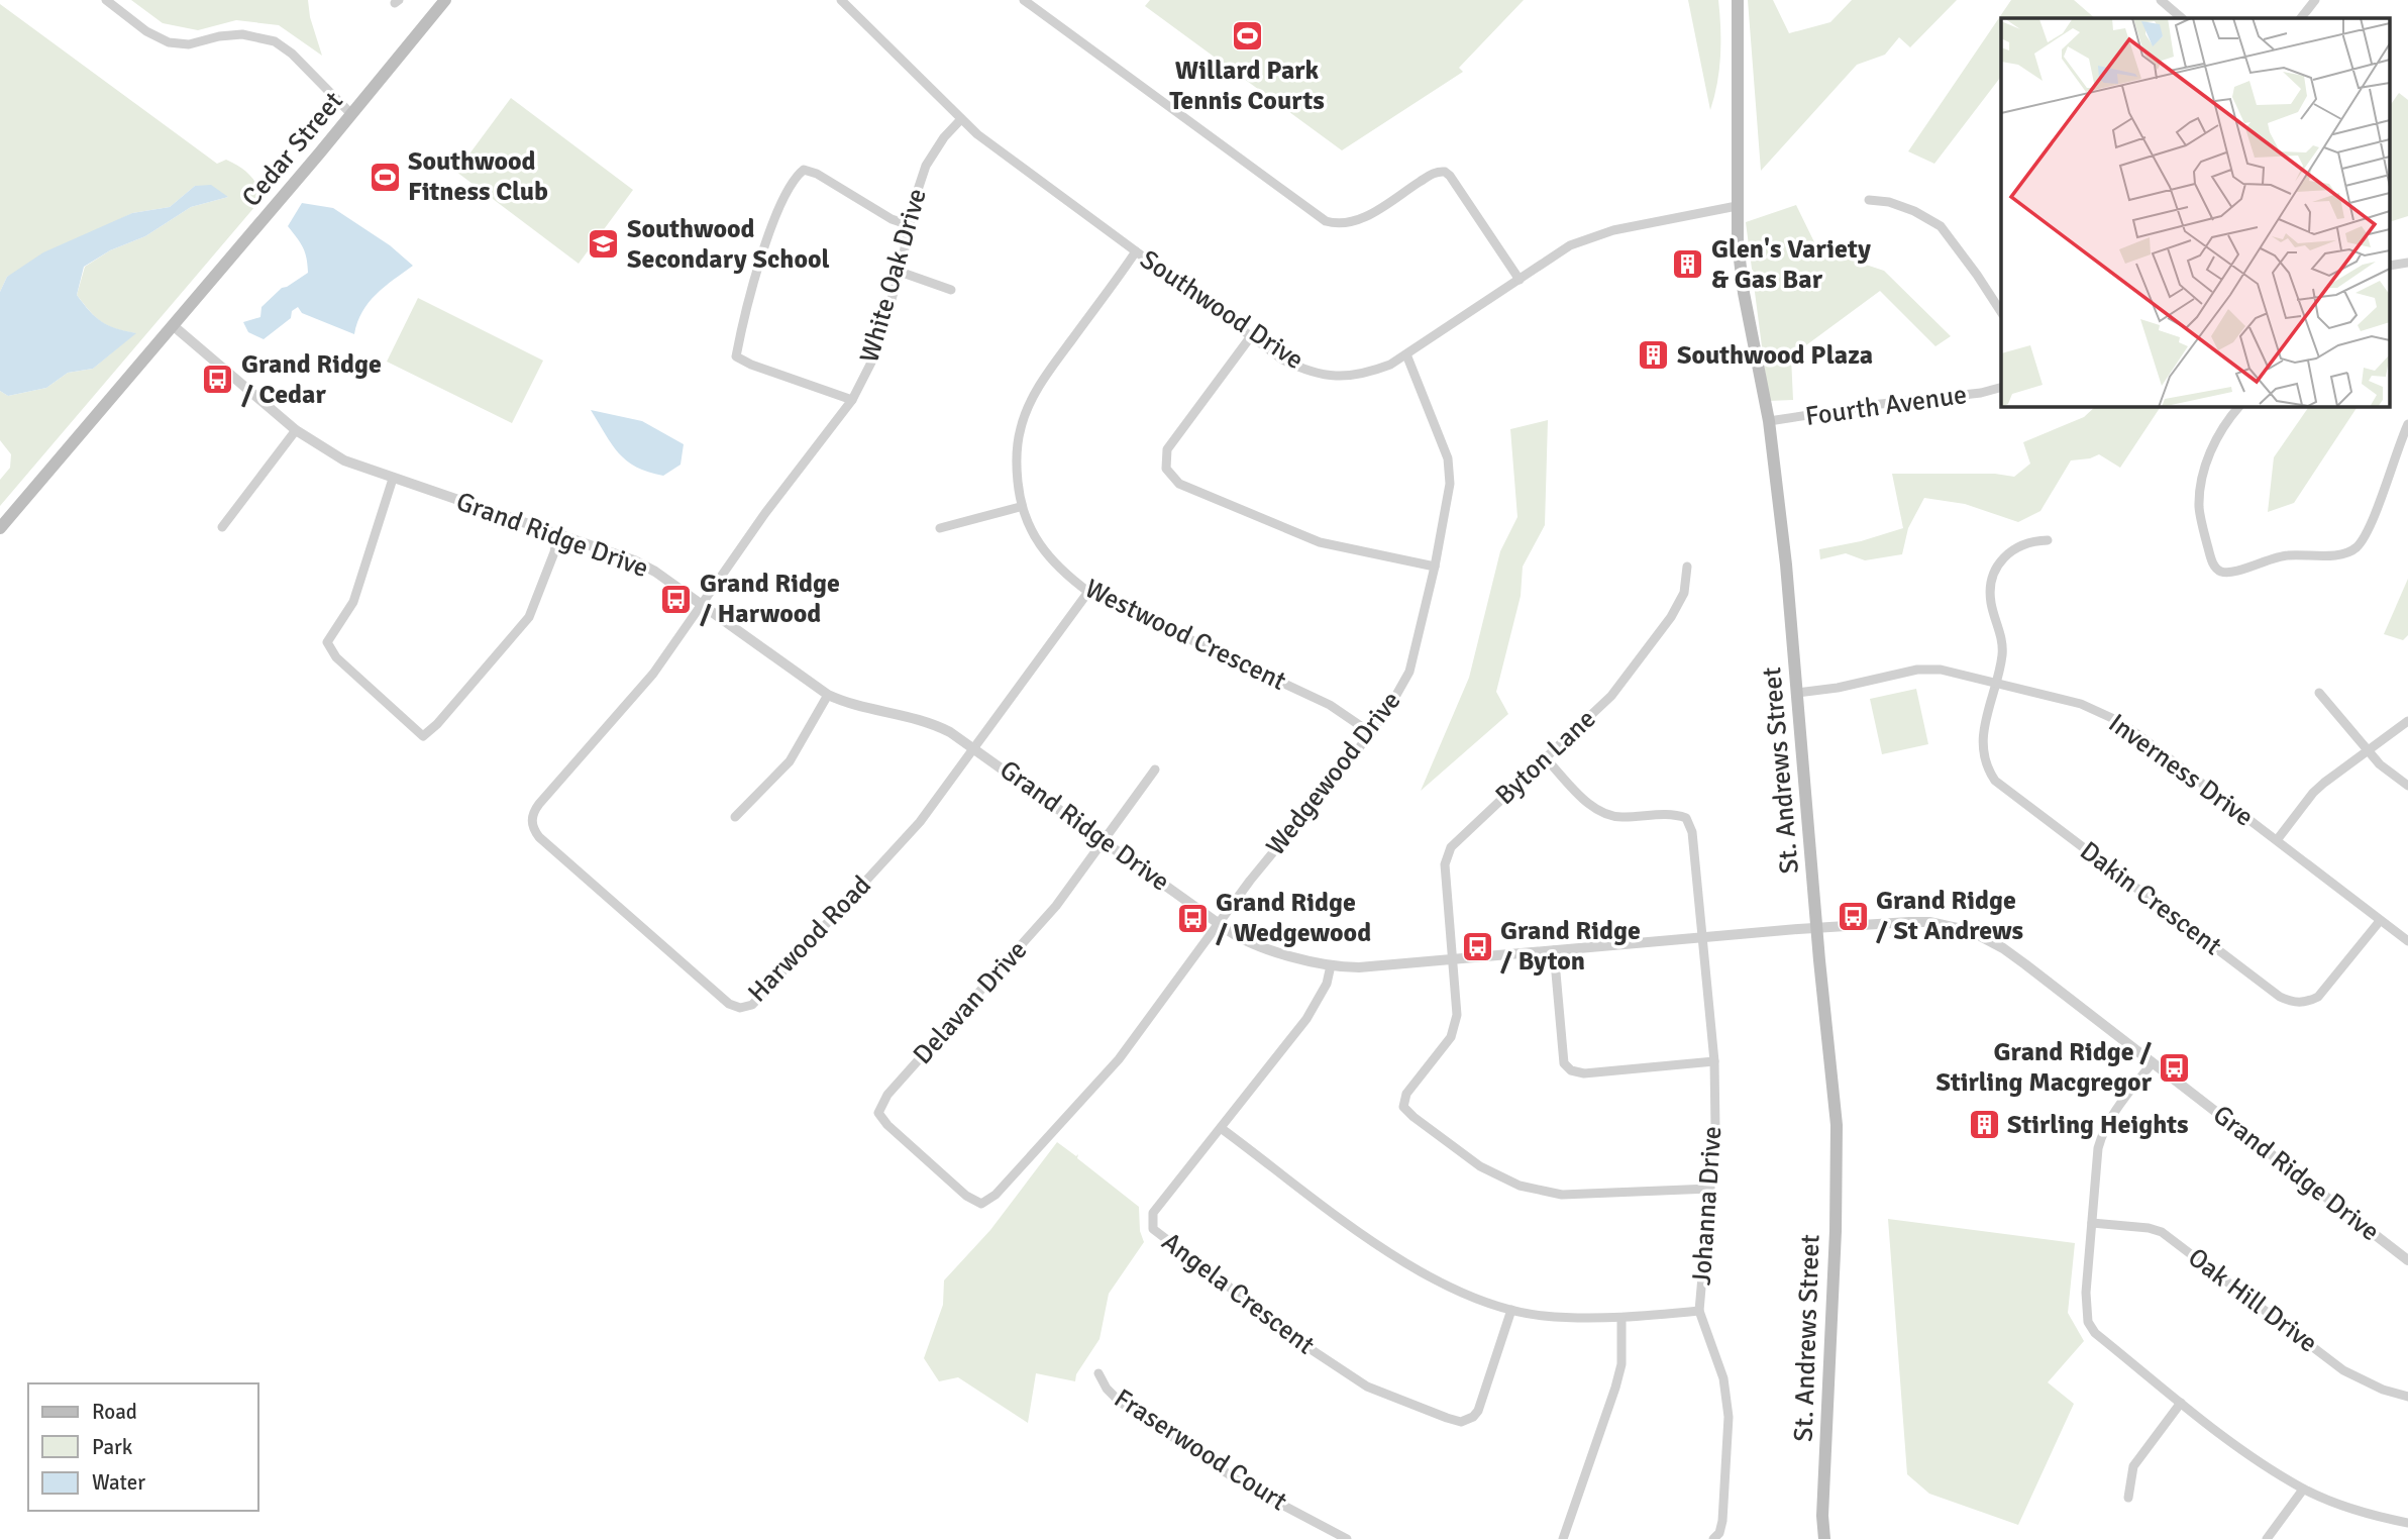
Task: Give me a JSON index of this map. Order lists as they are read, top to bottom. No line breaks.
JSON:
{"streets":{"main road":["Cedar Street","St. Andrews Street"],"street":["White Oak Drive","Southwood Drive","Fourth Avenue","Grand Ridge Drive","Westwood Crescent","Byton Lane","Inverness Drive","Wedgewood Drive","Dakin Crescent","Harwood Road","Delavan Drive","Johanna Drive","Angela Crescent","Oak Hill Drive","Fraserwood Court"]},"crossings":[["Cedar Street","Grand Ridge Drive"],["White Oak Drive","Southwood Drive"],["White Oak Drive","Grand Ridge Drive"],["White Oak Drive","Harwood Road"],["Southwood Drive","Westwood Crescent"],["Southwood Drive","St. Andrews Street"],["Southwood Drive","Wedgewood Drive"],["Fourth Avenue","St. Andrews Street"],["Grand Ridge Drive","Byton Lane"],["Grand Ridge Drive","St. Andrews Street"],["Grand Ridge Drive","Wedgewood Drive"],["Grand Ridge Drive","Harwood Road"],["Grand Ridge Drive","Delavan Drive"],["Grand Ridge Drive","Johanna Drive"],["Grand Ridge Drive","Angela Crescent"],["Westwood Crescent","Wedgewood Drive"],["Westwood Crescent","Harwood Road"],["Byton Lane","Johanna Drive"],["St. Andrews Street","Inverness Drive"],["Inverness Drive","Dakin Crescent"],["Wedgewood Drive","Delavan Drive"],["Johanna Drive","Angela Crescent"]],"places":{"sports":["Willard Park Tennis Courts","Southwood Fitness Club"],"school or university":["Southwood Secondary School"],"building":["Glen's Variety & Gas Bar","Southwood Plaza","Stirling Heights"],"bus stop":["Grand Ridge / Cedar","Grand Ridge / Harwood","Grand Ridge / St Andrews","Grand Ridge / Wedgewood","Grand Ridge / Byton","Grand Ridge / Stirling Macgregor"]},"legend":["Road","Park","Water"]}
